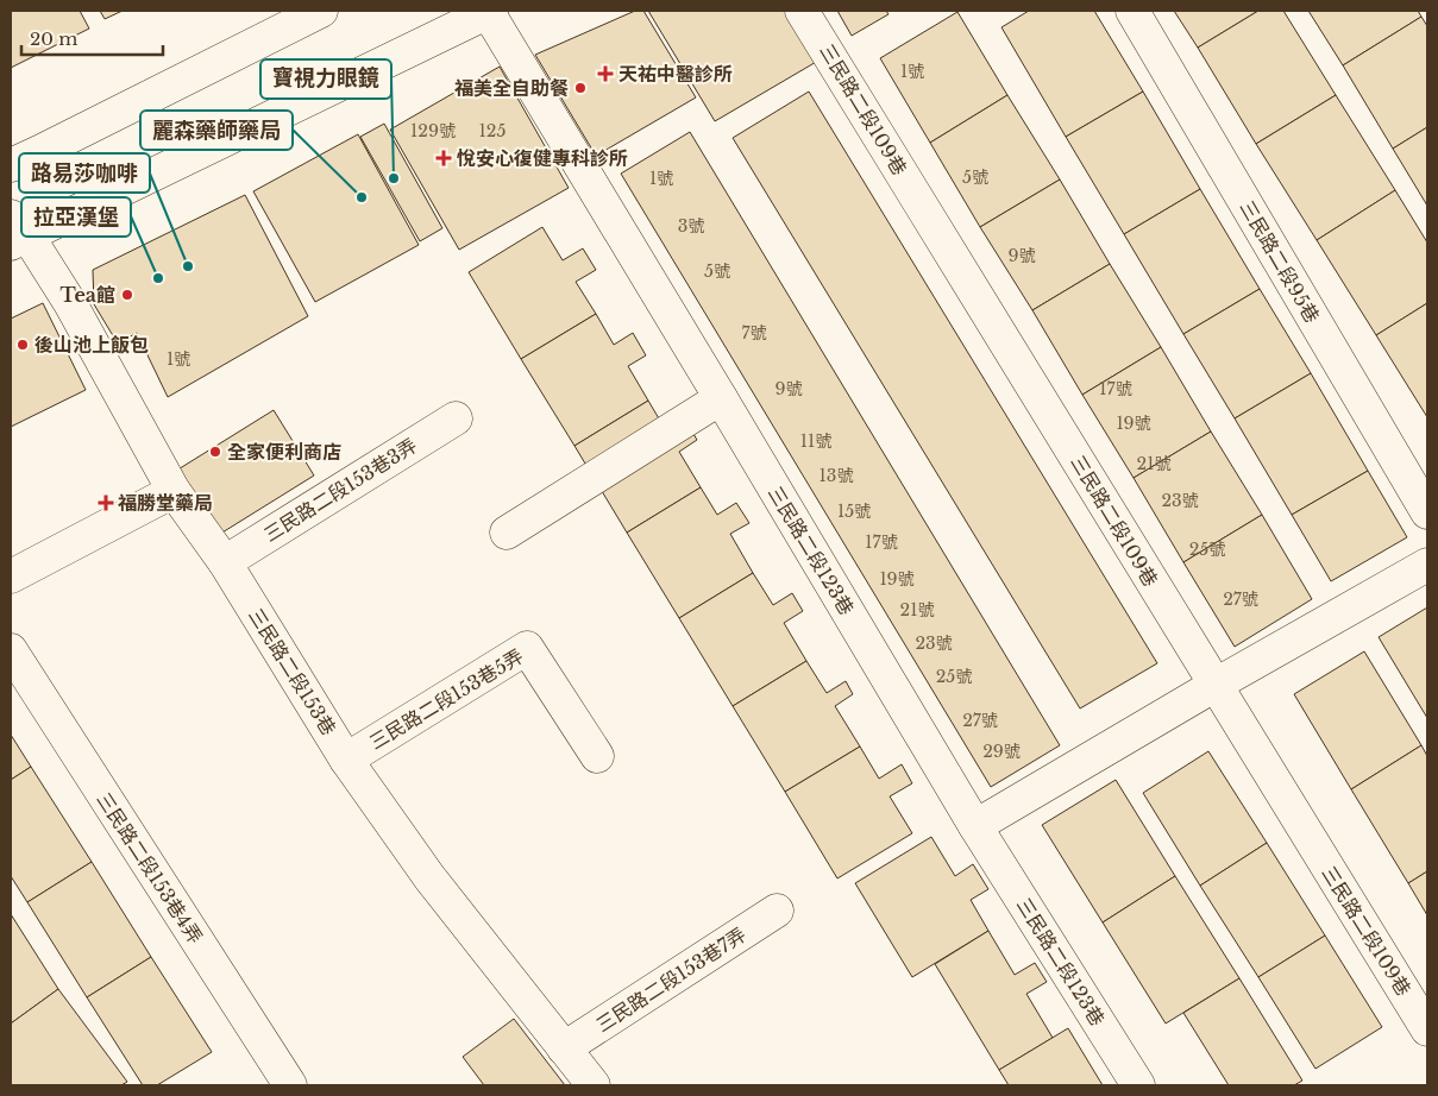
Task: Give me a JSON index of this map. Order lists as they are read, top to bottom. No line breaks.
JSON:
{"streets":{"street":["三民路二段109巷","三民路二段95巷","三民路二段153巷3弄","三民路二段123巷","三民路二段153巷","三民路二段153巷5弄","三民路二段153巷4弄","三民路二段153巷7弄"]},"crossings":[["三民路二段153巷3弄","三民路二段153巷"],["三民路二段153巷","三民路二段153巷5弄"],["三民路二段153巷","三民路二段153巷7弄"]],"places":{"health":["天祐中醫診所","悅安心復健專科診所","福勝堂藥局"],"other":["福美全自助餐","寶視力眼鏡","麗森藥師藥局","路易莎咖啡","拉亞漢堡","Tea館","後山池上飯包","全家便利商店"]},"house_numbers":["1號","129號","125","5號","1號","3號","9號","5號","7號","1號","9號","17號","19號","11號","21號","13號","23號","15號","17號","25號","19號","27號","21號","23號","25號","27號","29號"],"scale_bar":"20 m"}
